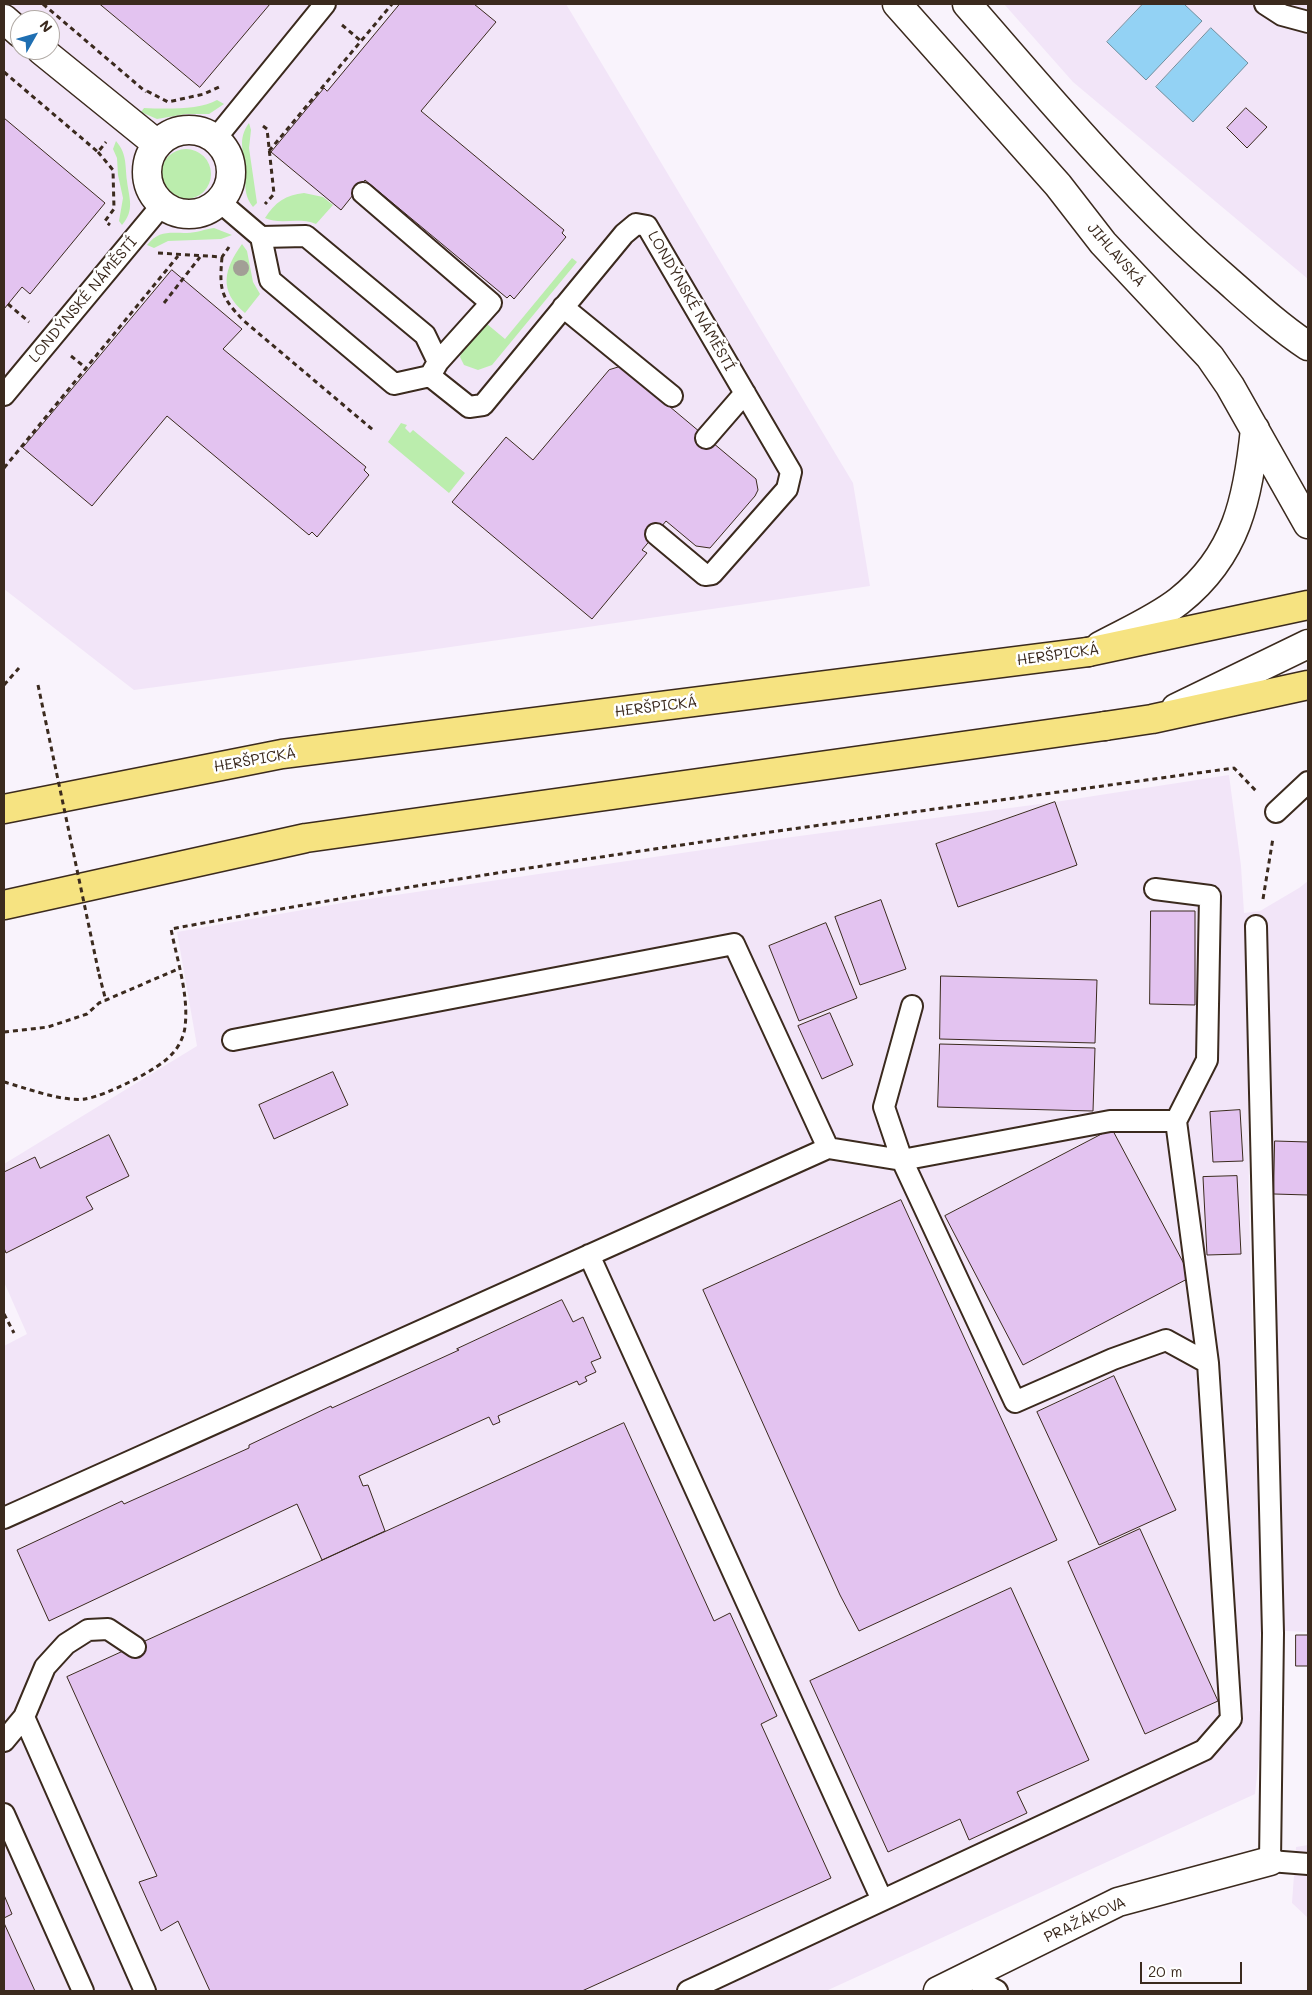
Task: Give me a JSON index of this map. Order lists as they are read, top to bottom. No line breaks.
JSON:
{"streets":{"main road":["JIHLAVSKÁ","HERŠPICKÁ","PRAŽÁKOVA"],"lane":["LONDÝNSKÉ NÁMĚSTÍ"]},"scale_bar":"20 m","north":"top right"}
